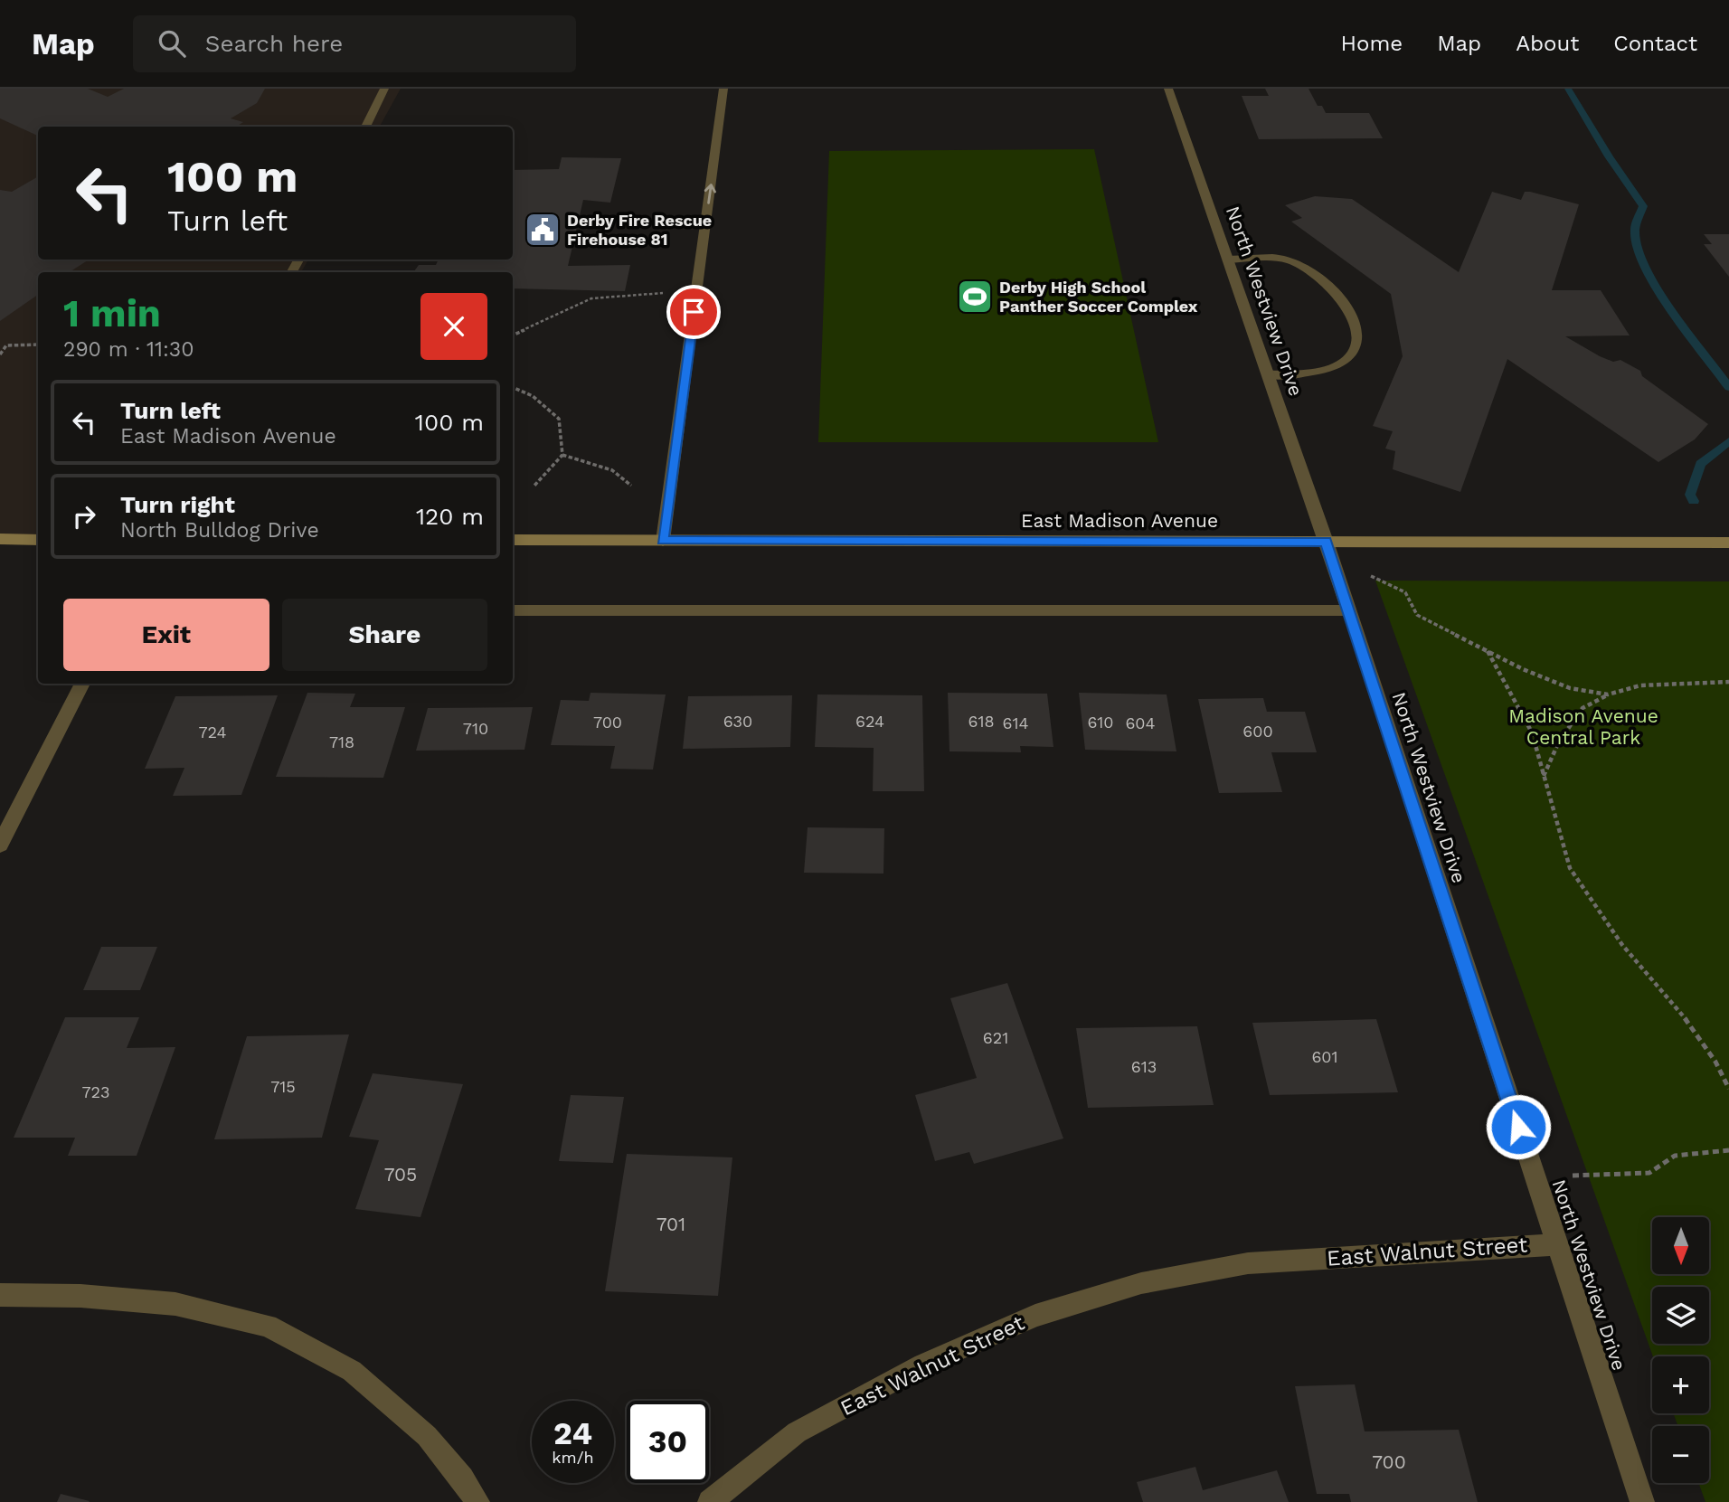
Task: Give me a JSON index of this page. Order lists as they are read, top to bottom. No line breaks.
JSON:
{"streets":{"main road":["East Madison Avenue"],"street":["North Westview Drive","East Walnut Street"]},"crossings":[["North Westview Drive","East Madison Avenue"],["North Westview Drive","East Walnut Street"]],"parks":["Madison Avenue Central Park"],"places":{"public building":["Derby Fire Rescue Firehouse 81"],"sports":["Derby High School Panther Soccer Complex"]},"house_numbers":["630","624","618","700","610","614","604","710","600","724","718","621","601","613","715","723","705","701","700"],"north":"bottom","page":{"header":"Map","search":"Search here","nav":["Home","Map","About","Contact"],"turn":["100 m","Turn left"],"heading":["1 min","290 m · 11:30"],"list":[{"name":"Turn left","note":"East Madison Avenue","value":"100 m"},{"name":"Turn right","note":"North Bulldog Drive","value":"120 m"}],"buttons":["Exit","Share"],"map_buttons":["+","−"],"speed":"24 km/h","limit":"30"}}
